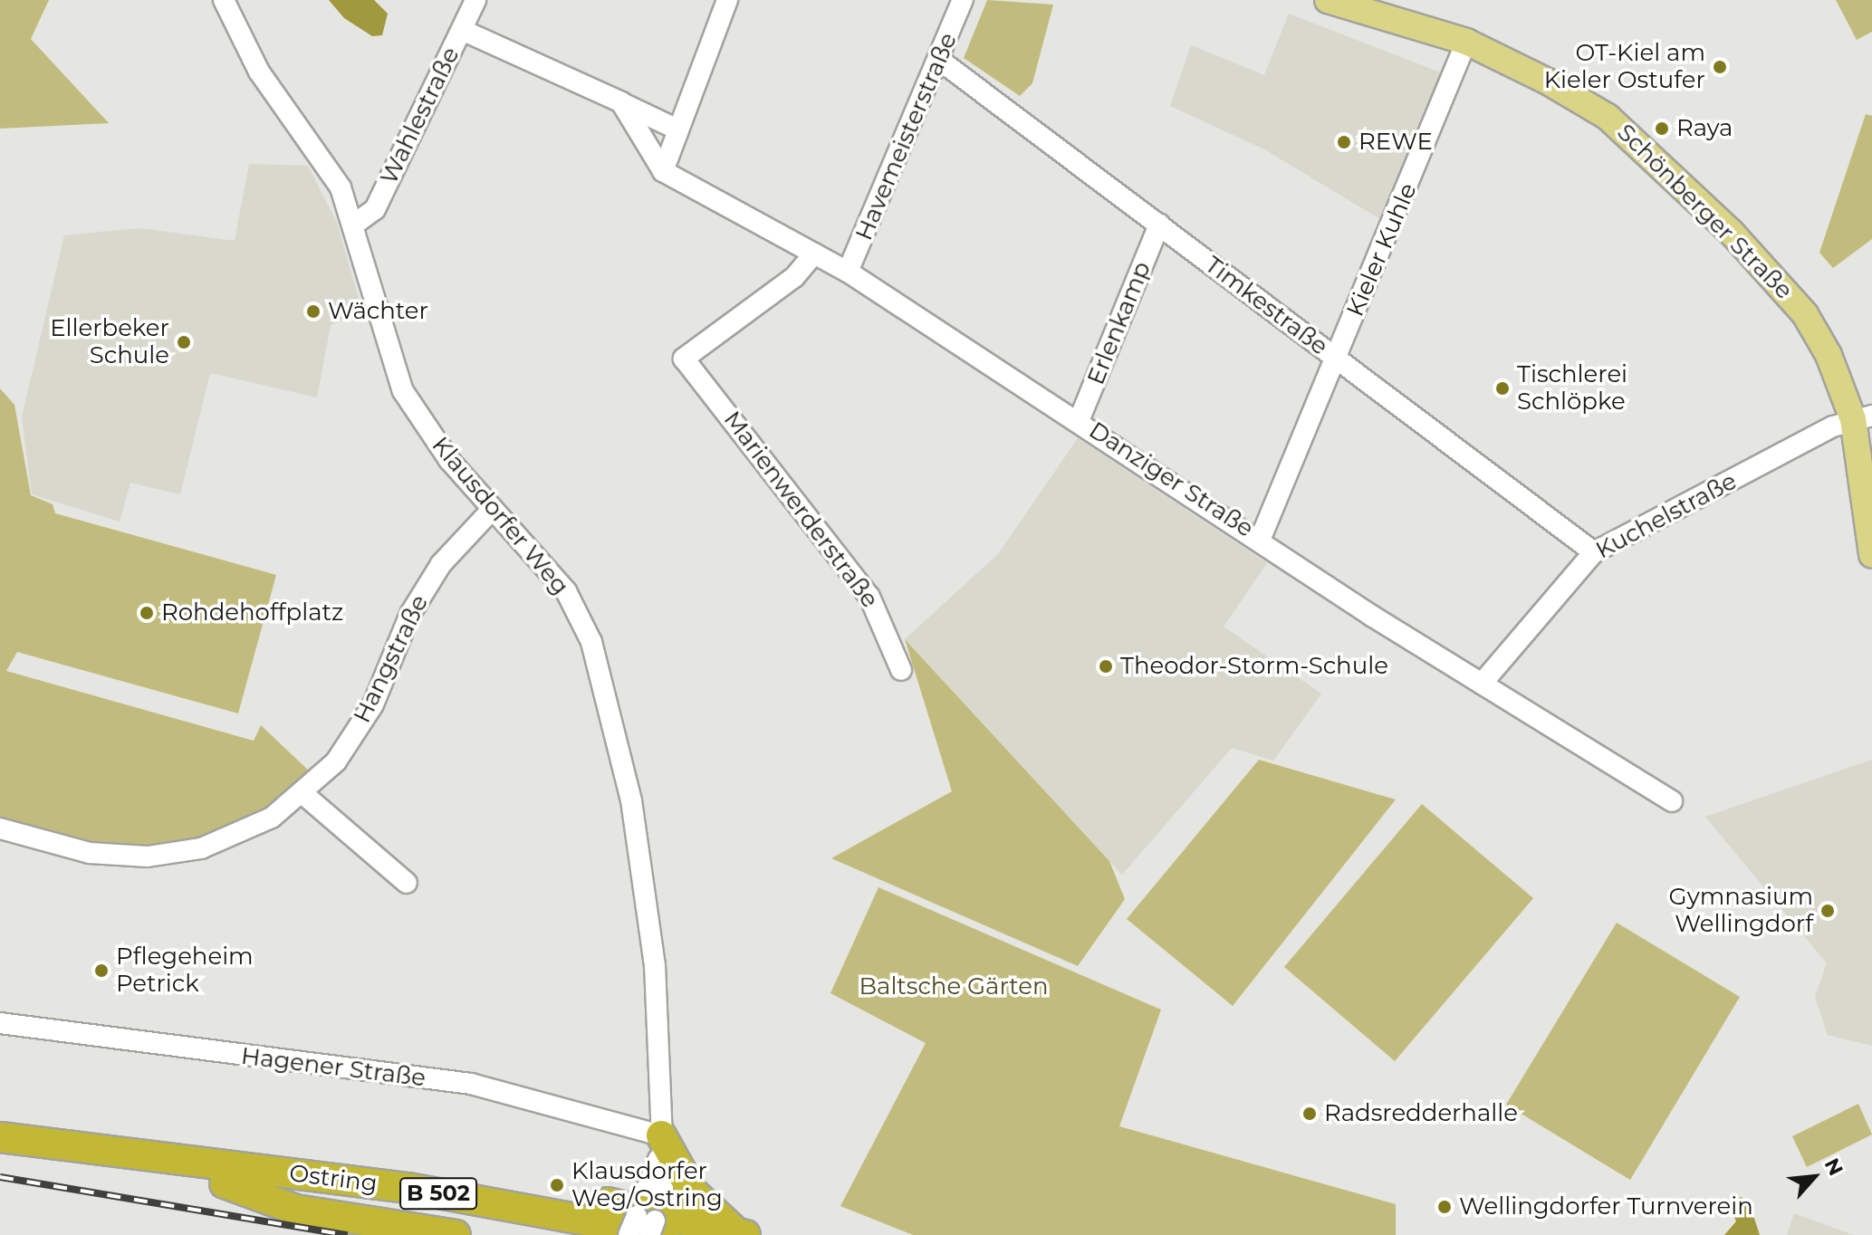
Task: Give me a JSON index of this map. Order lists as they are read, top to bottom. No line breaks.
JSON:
{"streets":{"highway":["Ostring","B 502"],"main road":["Schönberger Straße"],"street":["Wahlestraße","Havemeisterstraße","Kieler Kuhle","Timkestraße","Erlenkamp","Danziger Straße","Marienwerderstraße","Klausdorfer Weg","Kuchelstraße","Hangstraße","Hagener Straße"]},"crossings":[["Wahlestraße","Klausdorfer Weg"],["Havemeisterstraße","Timkestraße"],["Havemeisterstraße","Danziger Straße"],["Schönberger Straße","Kieler Kuhle"],["Schönberger Straße","Kuchelstraße"],["Kieler Kuhle","Timkestraße"],["Kieler Kuhle","Danziger Straße"],["Timkestraße","Erlenkamp"],["Timkestraße","Kuchelstraße"],["Erlenkamp","Danziger Straße"],["Danziger Straße","Marienwerderstraße"],["Danziger Straße","Kuchelstraße"],["Klausdorfer Weg","Hangstraße"],["Klausdorfer Weg","Hagener Straße"],["Klausdorfer Weg","Ostring"]],"parks":["Baltsche Gärten"],"places":["OT-Kiel am Kieler Ostufer","Raya","REWE","Wächter","Ellerbeker Schule","Tischlerei Schlöpke","Rohdehoffplatz","Theodor-Storm-Schule","Gymnasium Wellingdorf","Pflegeheim Petrick","Radsredderhalle","Klausdorfer Weg/Ostring","Wellingdorfer Turnverein"],"north":"top right"}
